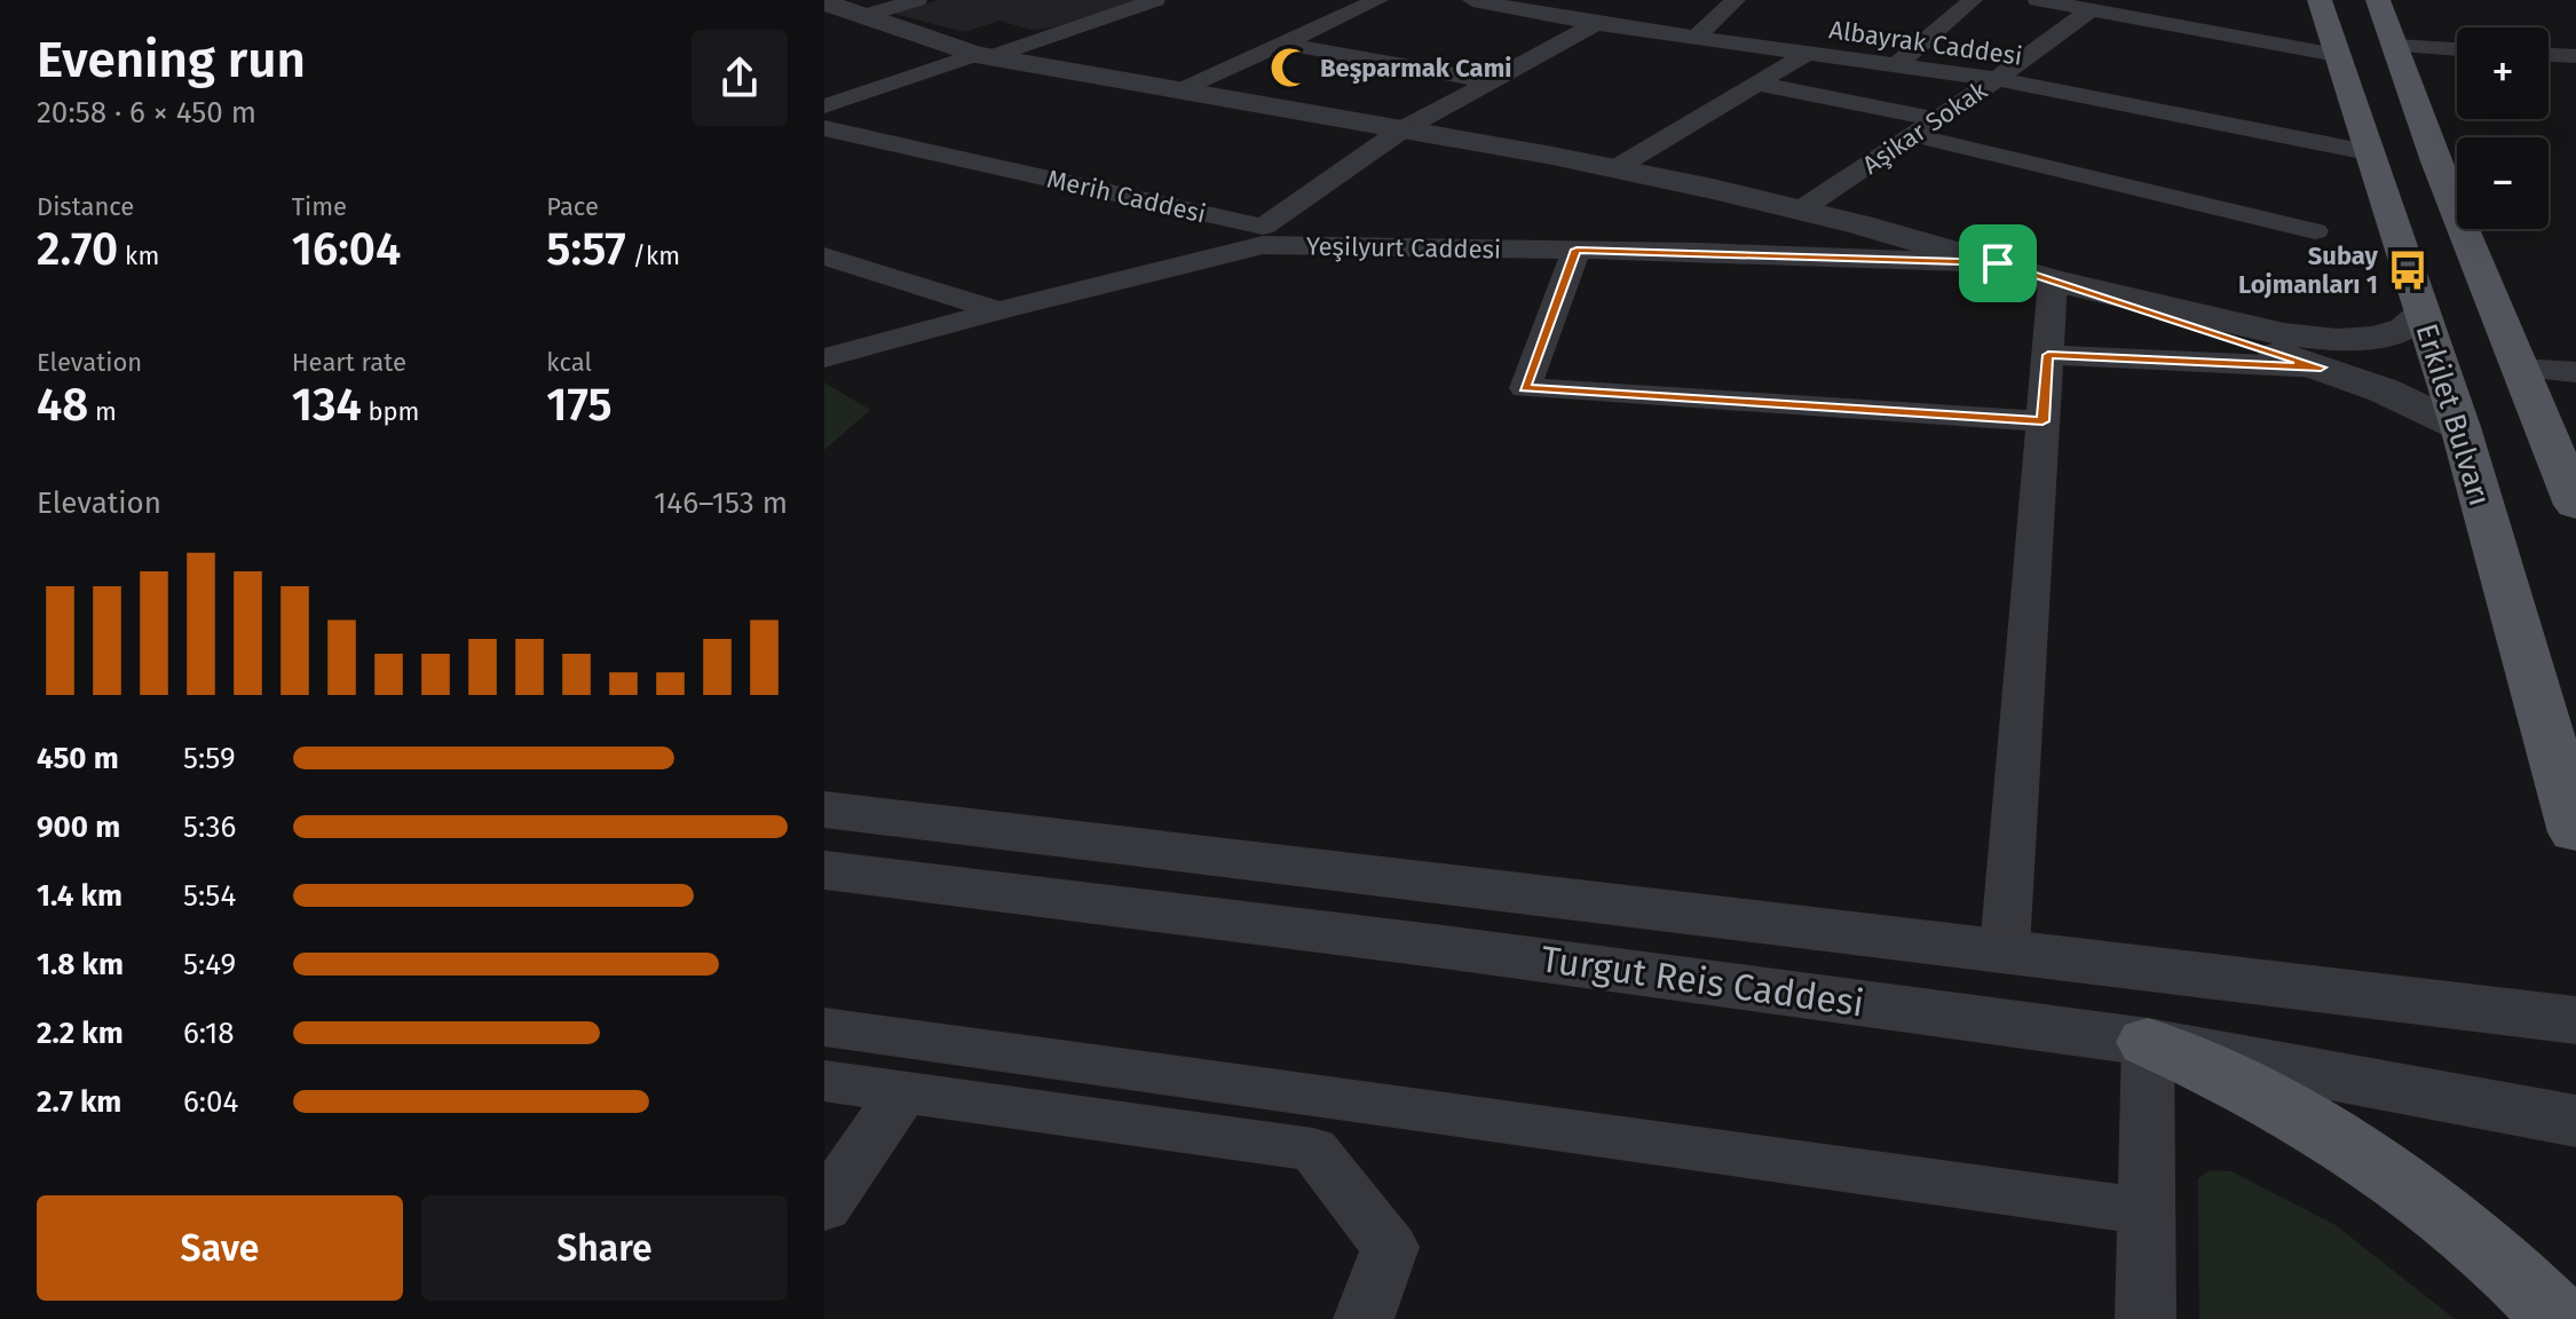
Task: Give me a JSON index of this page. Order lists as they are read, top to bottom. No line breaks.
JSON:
{"streets":{"main road":["Erkilet Bulvarı"],"street":["Albayrak Caddesi","Aşikar Sokak","Merih Caddesi","Yeşilyurt Caddesi","Turgut Reis Caddesi"]},"crossings":[["Albayrak Caddesi","Aşikar Sokak"],["Albayrak Caddesi","Erkilet Bulvarı"],["Merih Caddesi","Yeşilyurt Caddesi"]],"places":{"mosque":["Beşparmak Cami"],"bus stop":["Subay Lojmanları 1"]},"page":{"heading":["Evening run","20:58 · 6 × 450 m"],"map_buttons":["+","−"],"stats":[["Distance","2.70 km"],["Time","16:04"],["Pace","5:57 /km"],["Elevation","48 m"],["Heart rate","134 bpm"],["kcal","175"]],"chart":["Elevation","146–153 m"],"list":[{"name":"450 m","note":"5:59"},{"name":"900 m","note":"5:36"},{"name":"1.4 km","note":"5:54"},{"name":"1.8 km","note":"5:49"},{"name":"2.2 km","note":"6:18"},{"name":"2.7 km","note":"6:04"}],"buttons":["Save","Share"]}}
